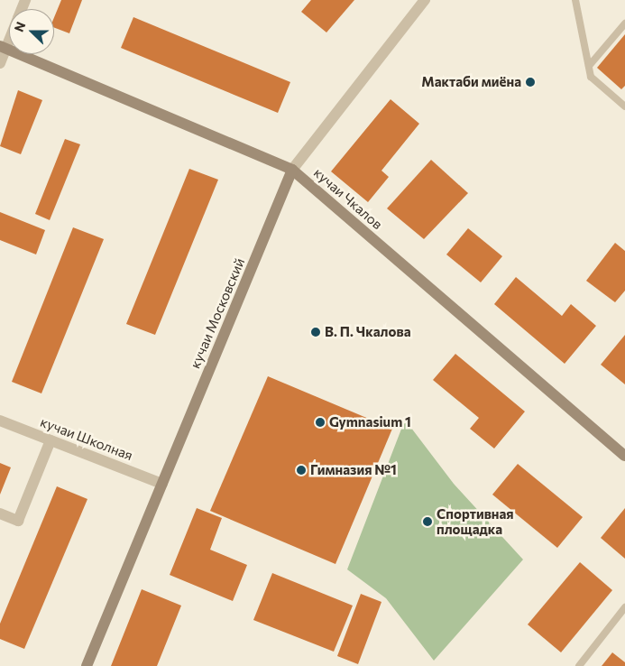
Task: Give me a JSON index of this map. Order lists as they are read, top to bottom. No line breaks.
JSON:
{"streets":{"street":["кучаи Чкалов","кучаи Московский","кучаи Школная"]},"crossings":[["кучаи Чкалов","кучаи Московский"],["кучаи Московский","кучаи Школная"]],"places":["Мактаби миёна","В. П. Чкалова","Gymnasium 1","Гимназия №1","Спортивная площадка"],"north":"left"}
